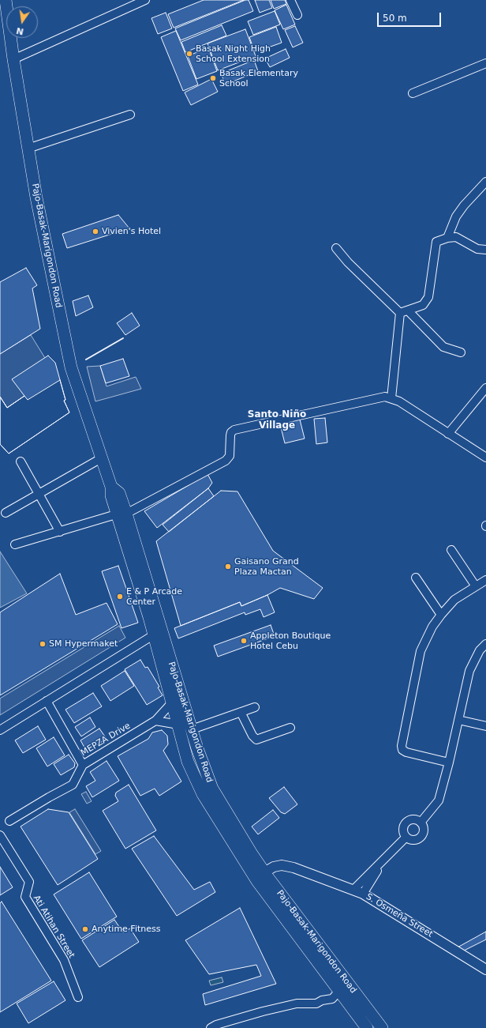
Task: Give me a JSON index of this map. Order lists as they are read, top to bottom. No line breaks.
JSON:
{"streets":{"main road":["Pajo-Basak-Marigondon Road"],"street":["MEPZA Drive","S. Osmeña Street","Ati Atihan Street"]},"crossings":[["Pajo-Basak-Marigondon Road","MEPZA Drive"],["Pajo-Basak-Marigondon Road","S. Osmeña Street"]],"districts":["Santo Niño Village"],"places":["Basak Night High School Extension","Basak Elementary School","Vivien's Hotel","Gaisano Grand Plaza Mactan","E & P Arcade Center","Appleton Boutique Hotel Cebu","SM Hypermaket","Anytime Fitness"],"scale_bar":"50 m","north":"bottom"}
